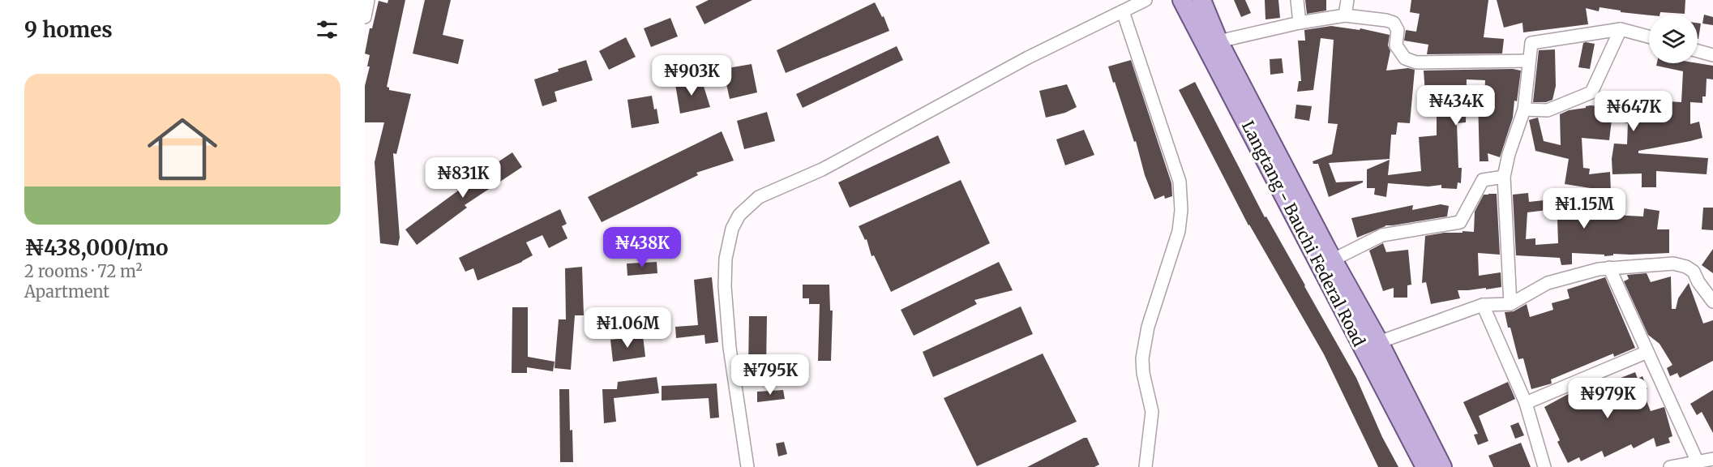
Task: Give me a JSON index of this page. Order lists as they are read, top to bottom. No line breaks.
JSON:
{"streets":{"main road":["Langtang - Bauchi Federal Road"]},"page":{"heading":"9 homes","price":["₦903K","₦434K","₦647K","₦831K","₦1.15M","₦438K","₦1.06M","₦795K","₦979K"],"list":[{"name":"₦438,000/mo","note":"2 rooms · 72 m² · Apartment"}]}}
